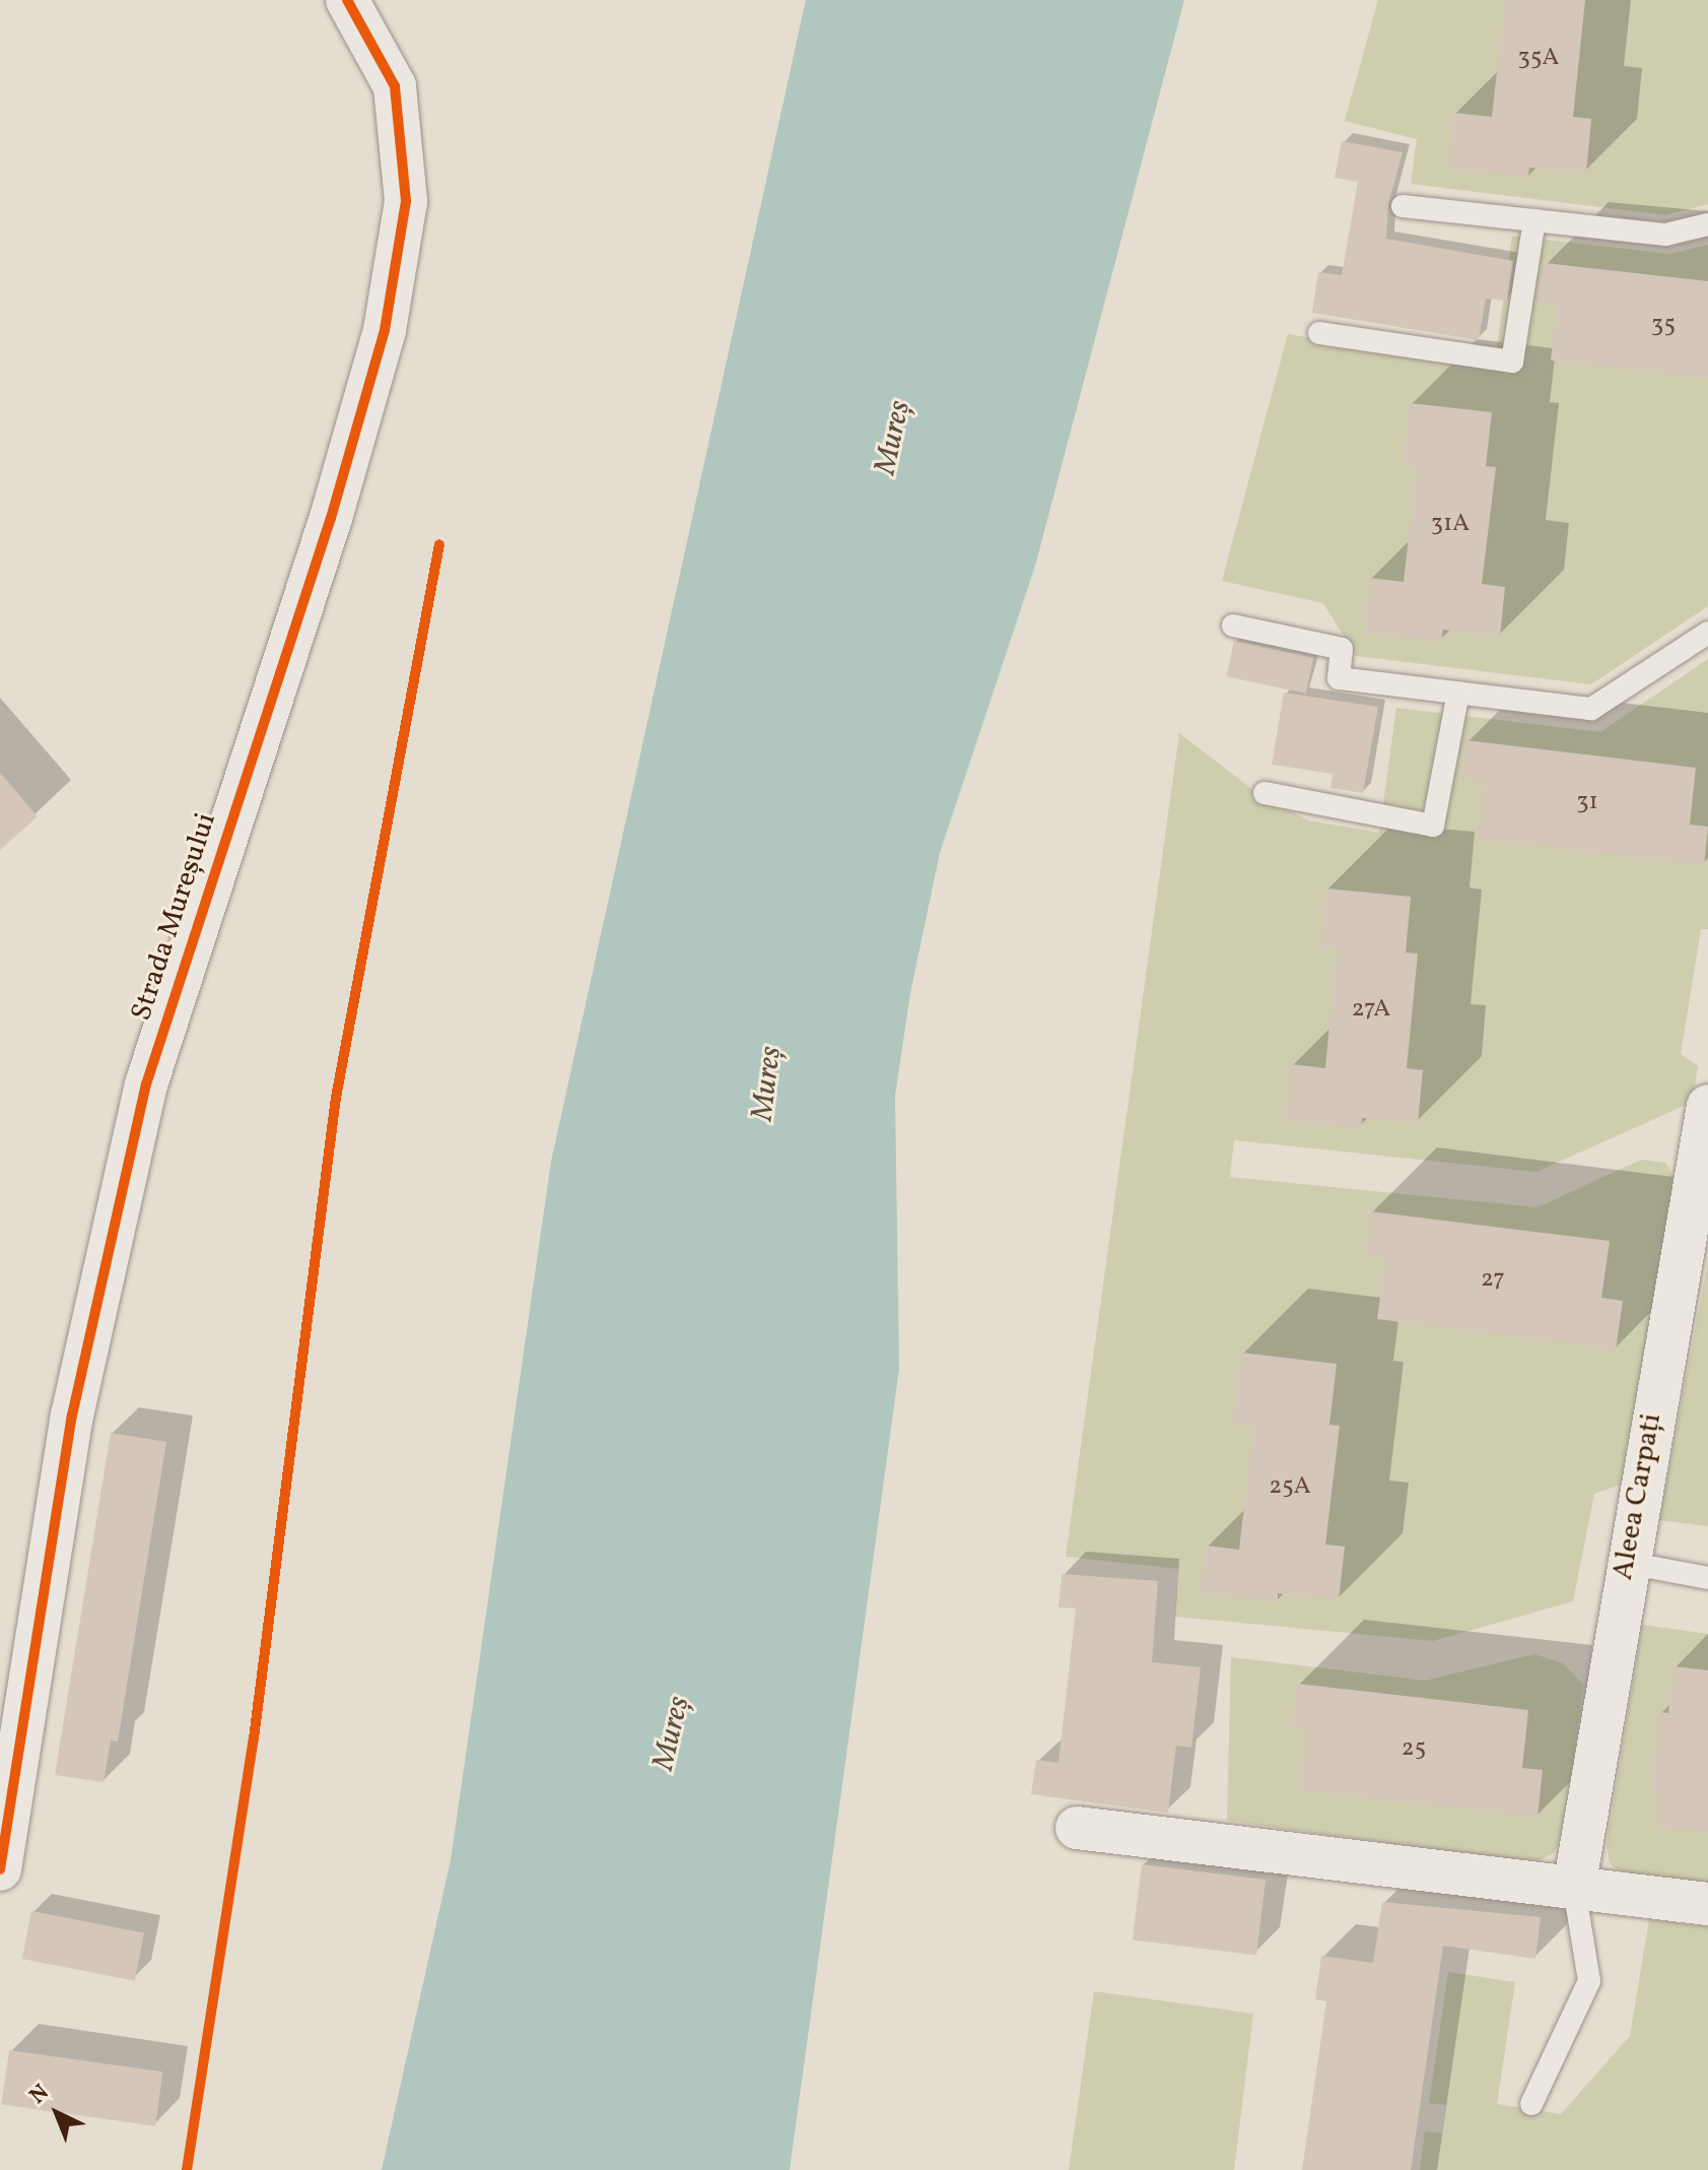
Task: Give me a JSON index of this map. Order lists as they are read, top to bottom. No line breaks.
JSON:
{"streets":{"street":["Strada Mureșului","Aleea Carpați"]},"water":["Mureș"],"house_numbers":["35A","35","31A","31","27A","27","25A","25"],"north":"top left"}
